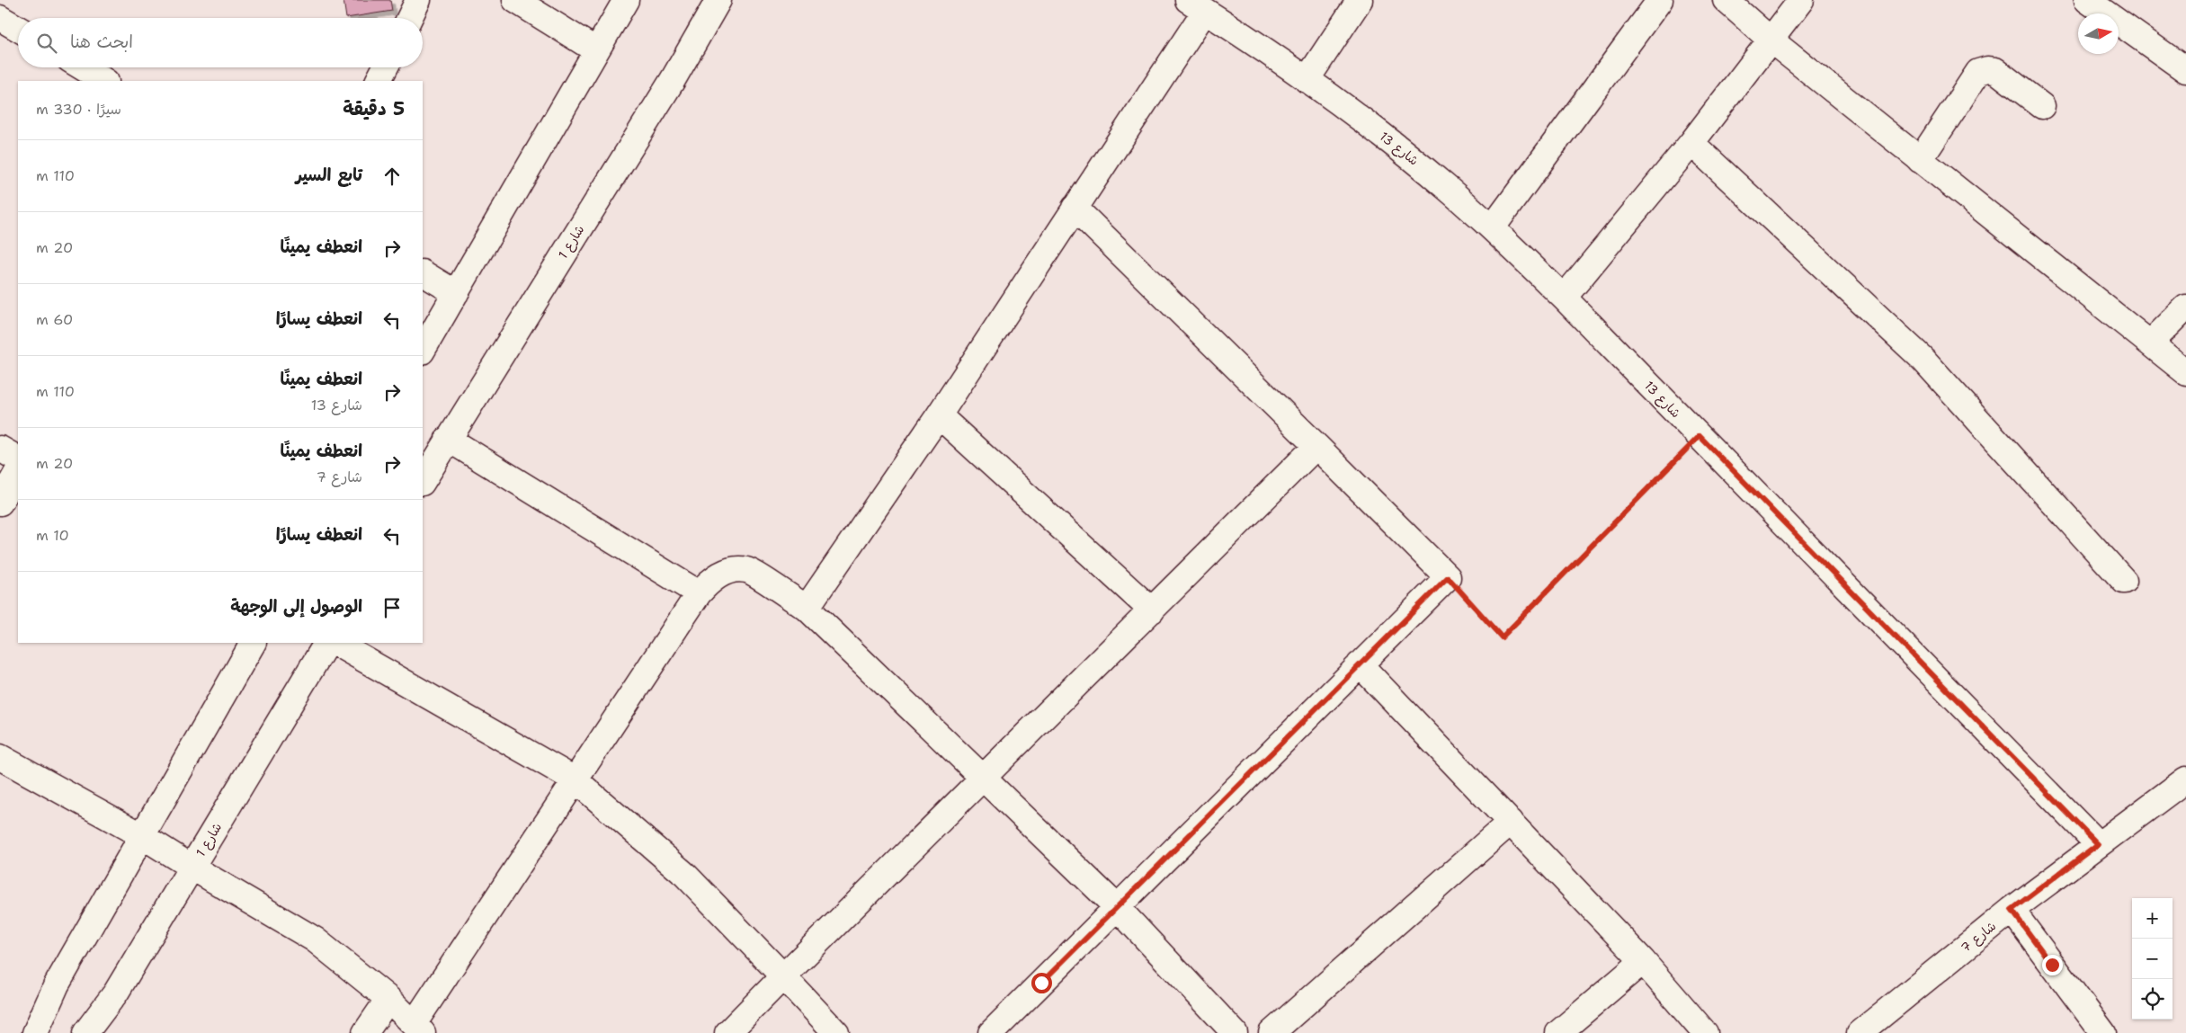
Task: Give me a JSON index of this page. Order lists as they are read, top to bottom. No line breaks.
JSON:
{"streets":{"street":["شارع 13","شارع 1","شارع 7"]},"crossings":[["شارع 13","شارع 7"]],"north":"right","page":{"search":"ابحث هنا","heading":["5 دقيقة","سيرًا · 330 m"],"list":[["تابع السير","110 m"],["انعطف يمينًا","20 m"],["انعطف يسارًا","60 m"],["انعطف يمينًا","شارع 13","110 m"],["انعطف يمينًا","شارع 7","20 m"],["انعطف يسارًا","10 m"],"الوصول إلى الوجهة"],"map_buttons":["+","−"]}}
